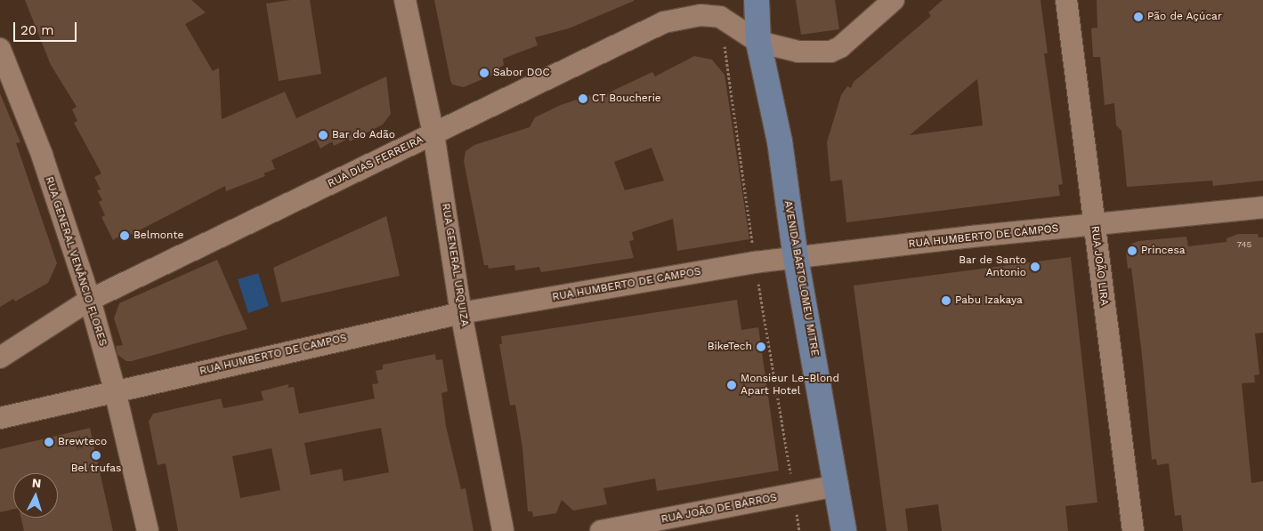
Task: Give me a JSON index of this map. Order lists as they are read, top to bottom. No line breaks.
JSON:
{"streets":{"main road":["AVENIDA BARTOLOMEU MITRE"],"street":["RUA DIAS FERREIRA","RUA HUMBERTO DE CAMPOS","RUA GENERAL VENÂNCIO FLORES","RUA GENERAL URQUIZA","RUA JOÃO LIRA","RUA JOÃO DE BARROS"]},"crossings":[["RUA DIAS FERREIRA","RUA GENERAL VENÂNCIO FLORES"],["RUA DIAS FERREIRA","RUA GENERAL URQUIZA"],["RUA DIAS FERREIRA","AVENIDA BARTOLOMEU MITRE"],["RUA HUMBERTO DE CAMPOS","RUA GENERAL VENÂNCIO FLORES"],["RUA HUMBERTO DE CAMPOS","RUA GENERAL URQUIZA"],["RUA HUMBERTO DE CAMPOS","RUA JOÃO LIRA"],["RUA HUMBERTO DE CAMPOS","AVENIDA BARTOLOMEU MITRE"],["AVENIDA BARTOLOMEU MITRE","RUA JOÃO DE BARROS"]],"places":["Pão de Açúcar","Sabor DOC","CT Boucherie","Bar do Adão","Belmonte","Princesa","Bar de Santo Antonio","Pabu Izakaya","BikeTech","Monsieur Le-Blond Apart Hotel","Brewteco","Bel trufas"],"house_numbers":["745"],"scale_bar":"20 m","north":"top"}
